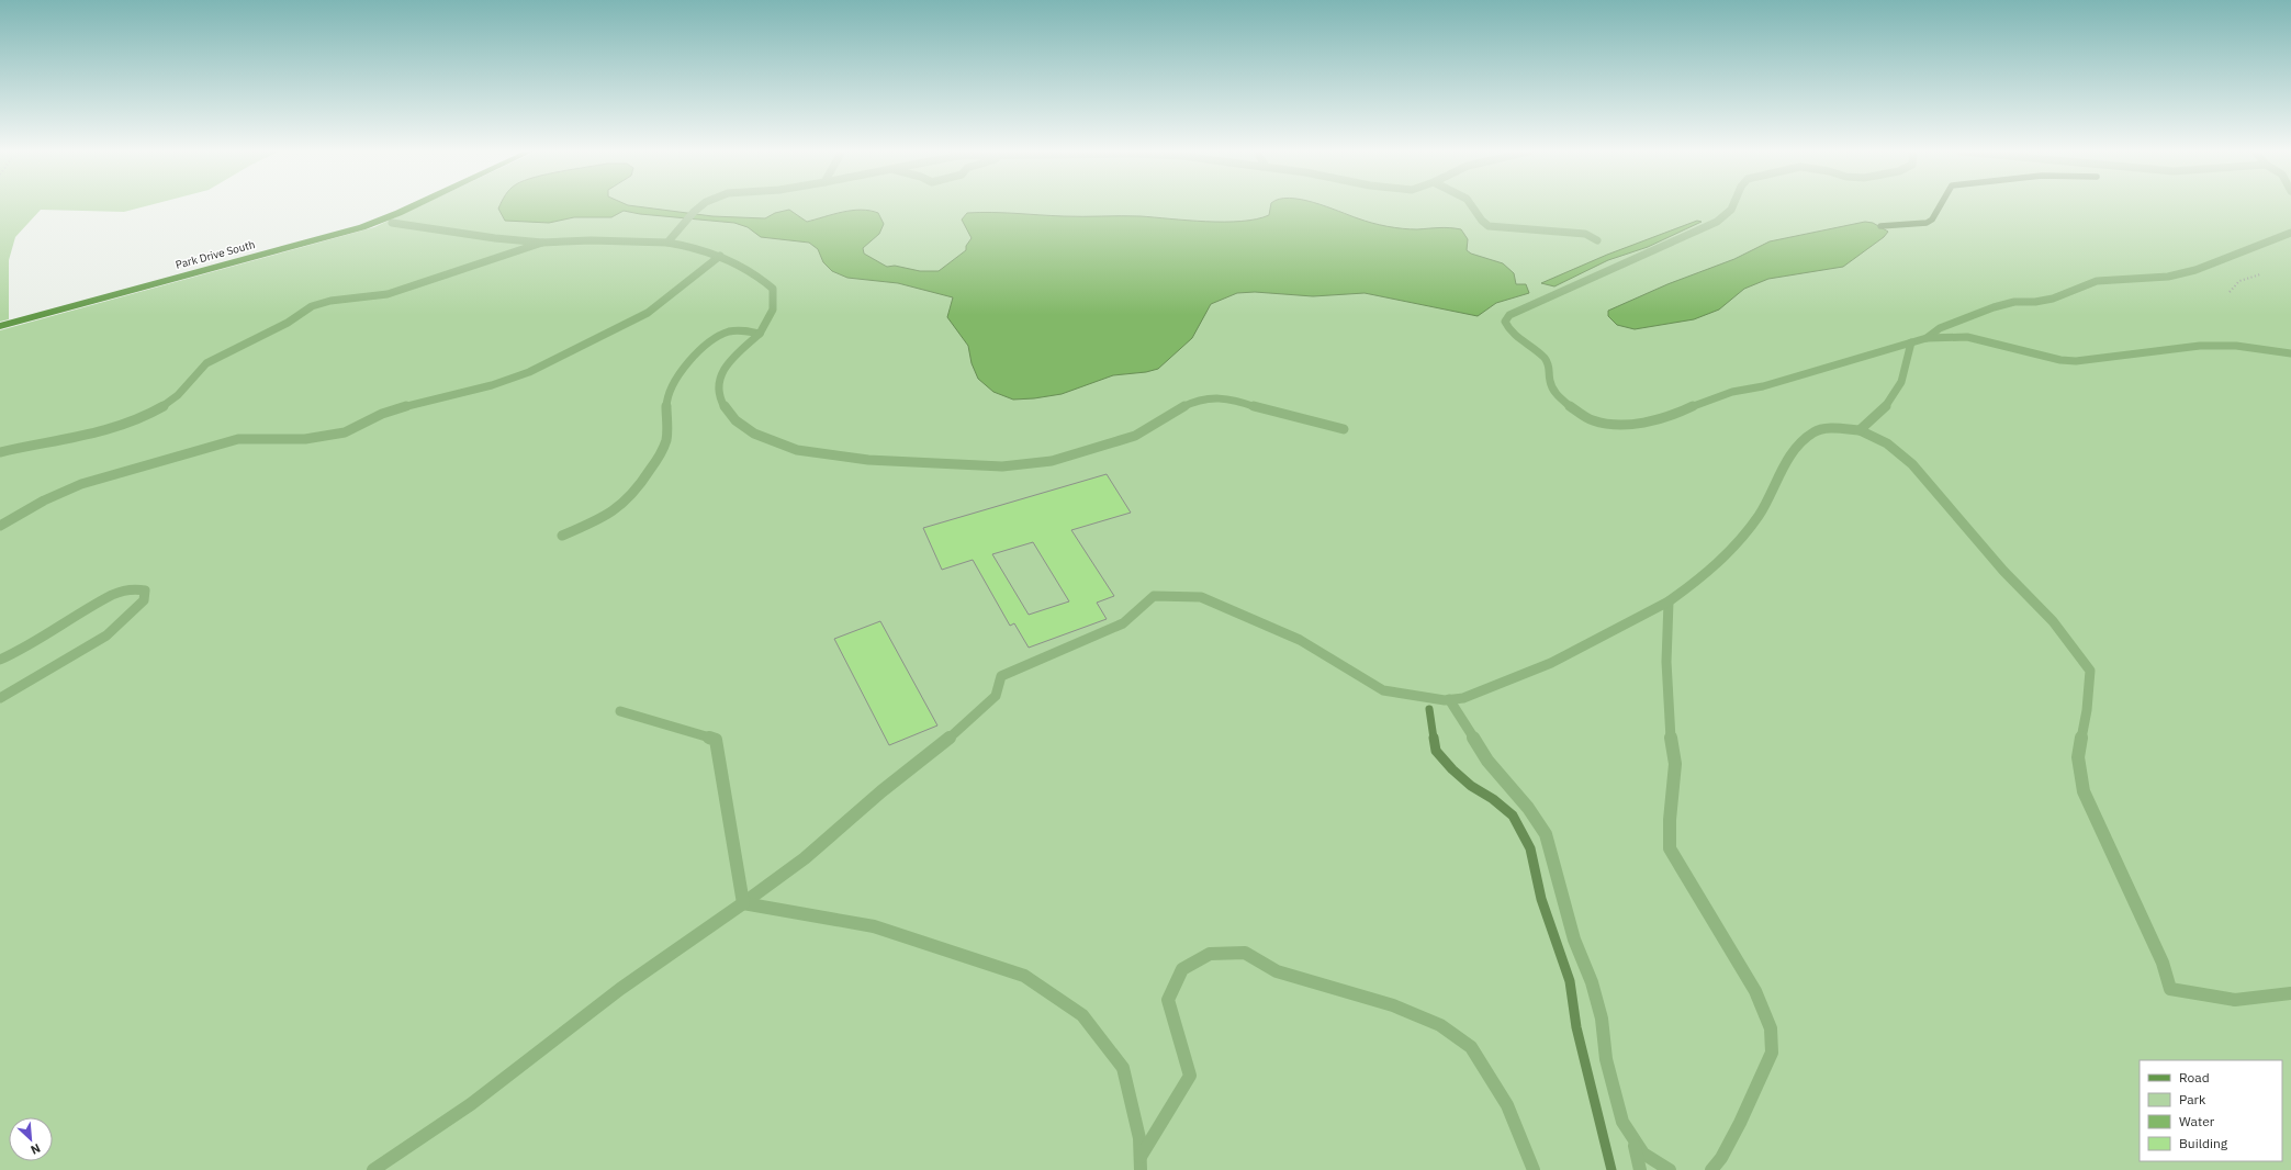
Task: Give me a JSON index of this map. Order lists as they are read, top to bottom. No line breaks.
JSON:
{"streets":{"street":["Park Drive South"]},"legend":["Road","Park","Water","Building"],"north":"bottom right"}
